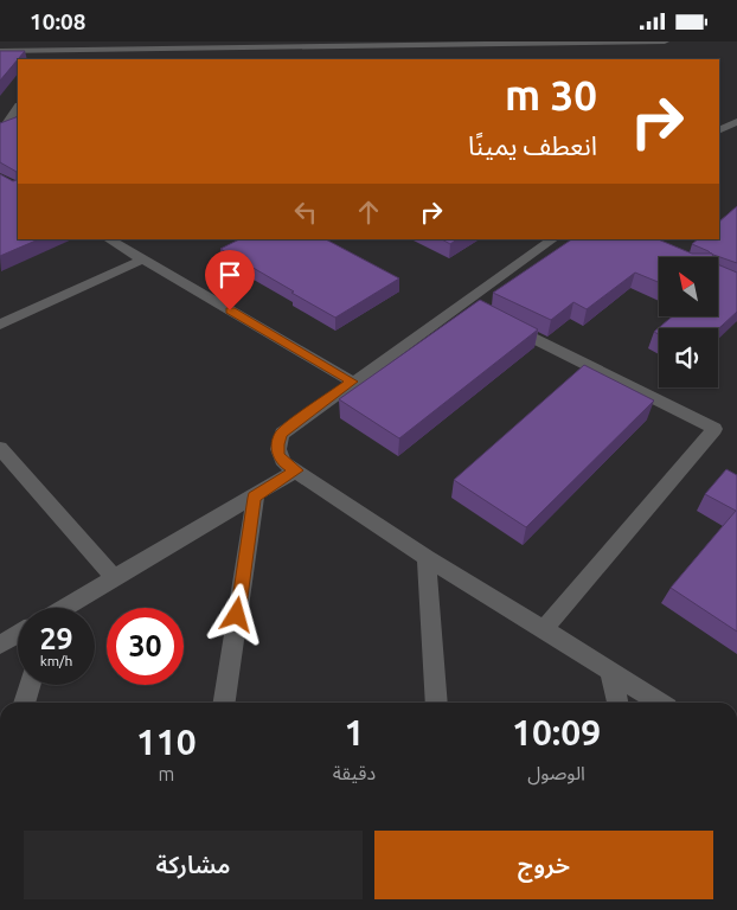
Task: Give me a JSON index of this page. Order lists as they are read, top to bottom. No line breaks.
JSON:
{"north":"top left","page":{"status":"10:08","turn":["30 m","انعطف يمينًا"],"speed":"29 km/h","limit":"30","eta":["10:09","الوصول","1","دقيقة","110","m"],"buttons":["خروج","مشاركة"]}}
